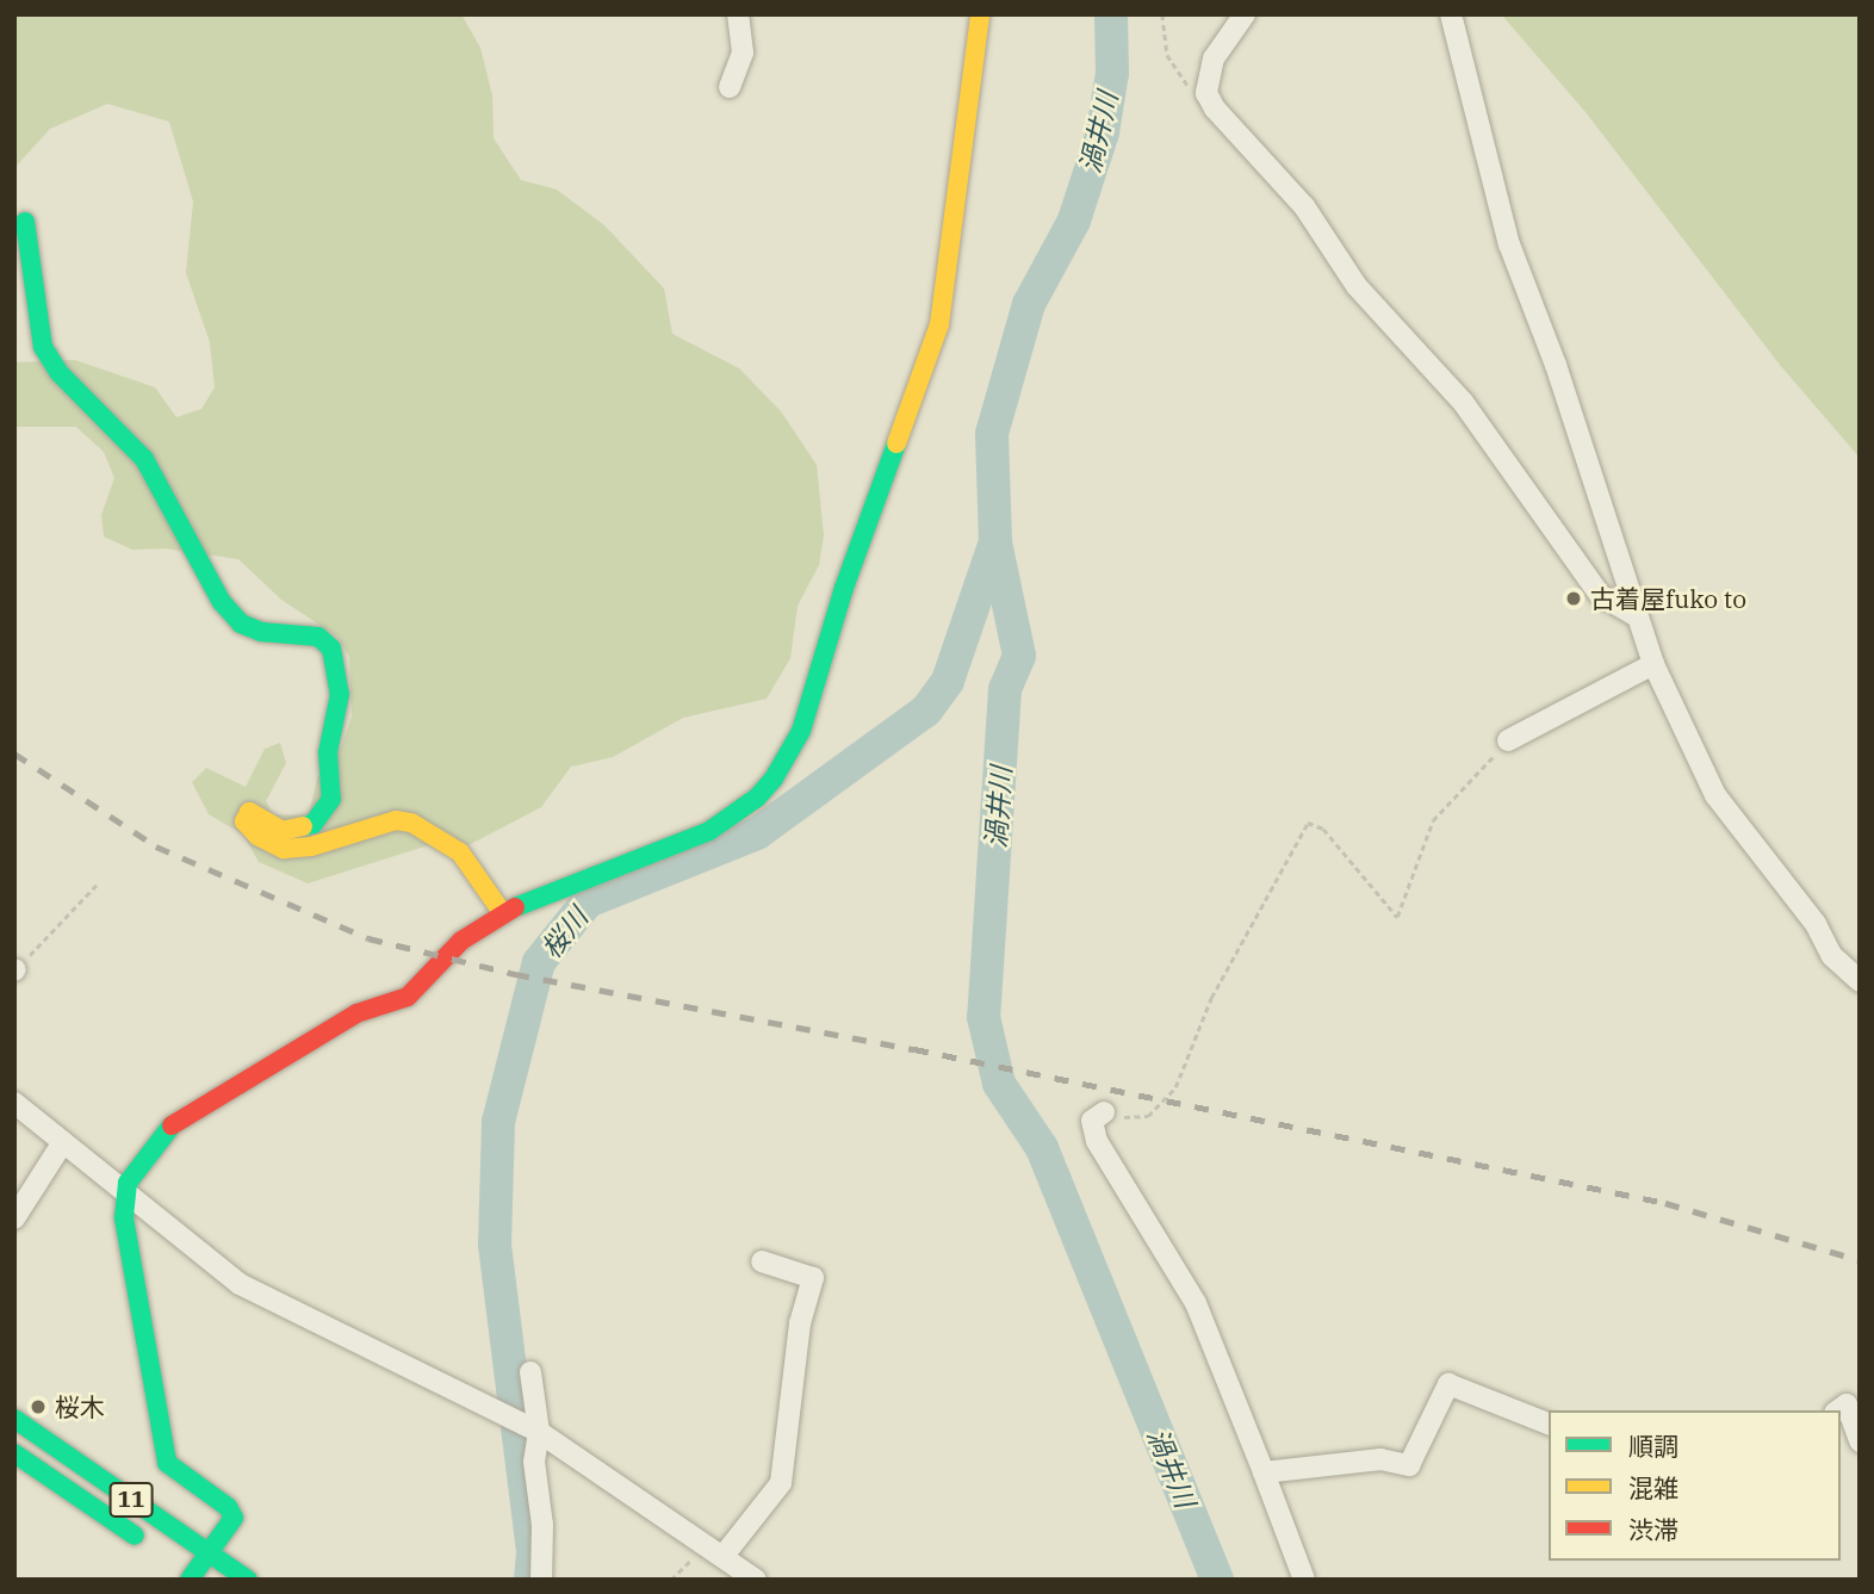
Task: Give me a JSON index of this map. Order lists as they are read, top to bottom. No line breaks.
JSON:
{"streets":{"main road":["11"]},"water":["渦井川","桜川"],"places":["古着屋fuko to","桜木"],"legend":["順調","混雑","渋滞"]}
